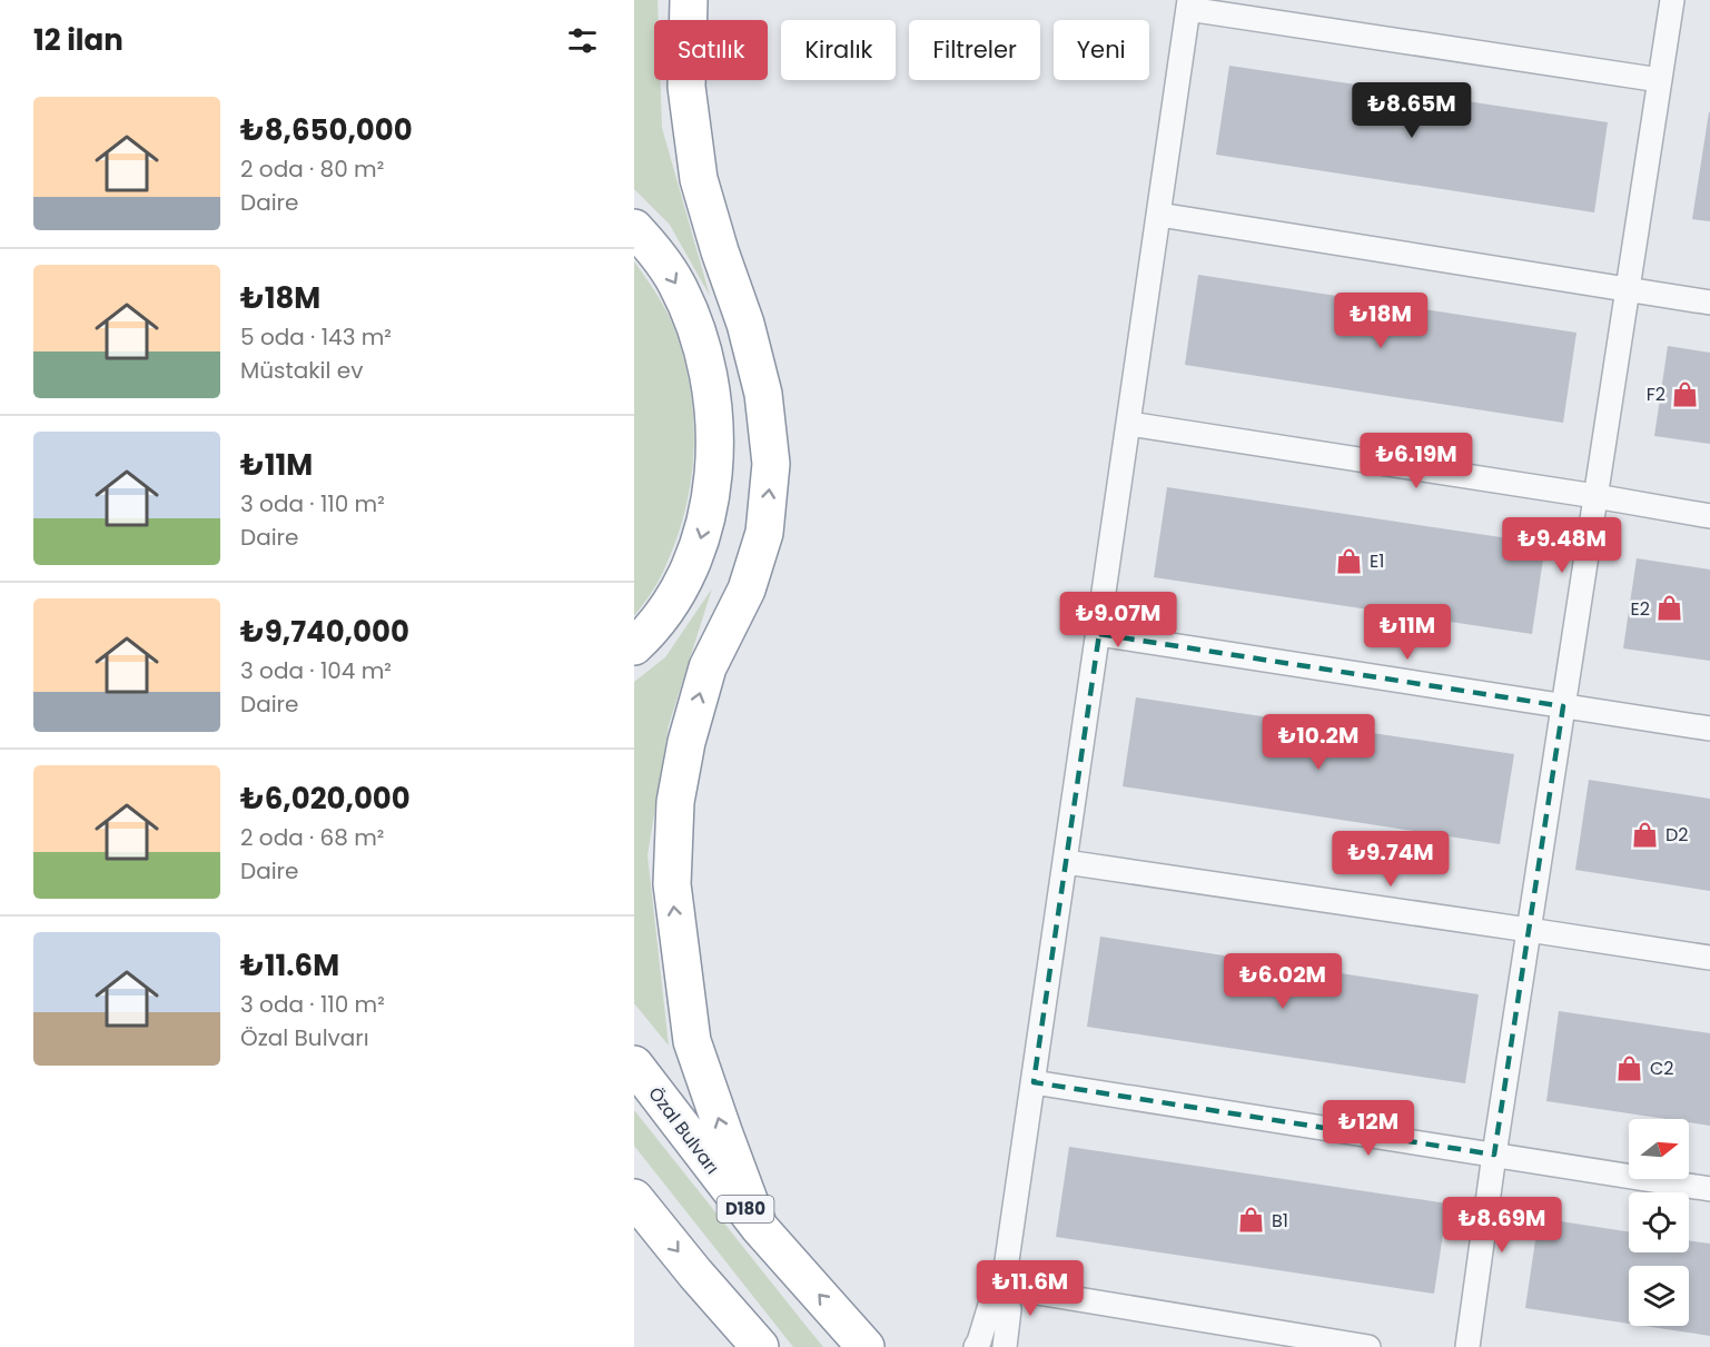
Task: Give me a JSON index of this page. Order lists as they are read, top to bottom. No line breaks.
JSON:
{"streets":{"highway":["Özal Bulvarı","D180"]},"places":{"shop":["F2","E1","E2","D2","C2","B1"]},"north":"right","page":{"heading":"12 ilan","chip":["Satılık","Kiralık","Filtreler","Yeni"],"list":[{"name":"₺8,650,000","note":"2 oda · 80 m² · Daire"},{"name":"₺18M","note":"5 oda · 143 m² · Müstakil ev"},{"name":"₺11M","note":"3 oda · 110 m² · Daire"},{"name":"₺9,740,000","note":"3 oda · 104 m² · Daire"},{"name":"₺6,020,000","note":"2 oda · 68 m² · Daire"},{"name":"₺11.6M","note":"3 oda · 110 m² · Özal Bulvarı"}],"price":["₺8.65M","₺18M","₺6.19M","₺9.48M","₺9.07M","₺11M","₺10.2M","₺9.74M","₺6.02M","₺12M","₺8.69M","₺11.6M"]}}
